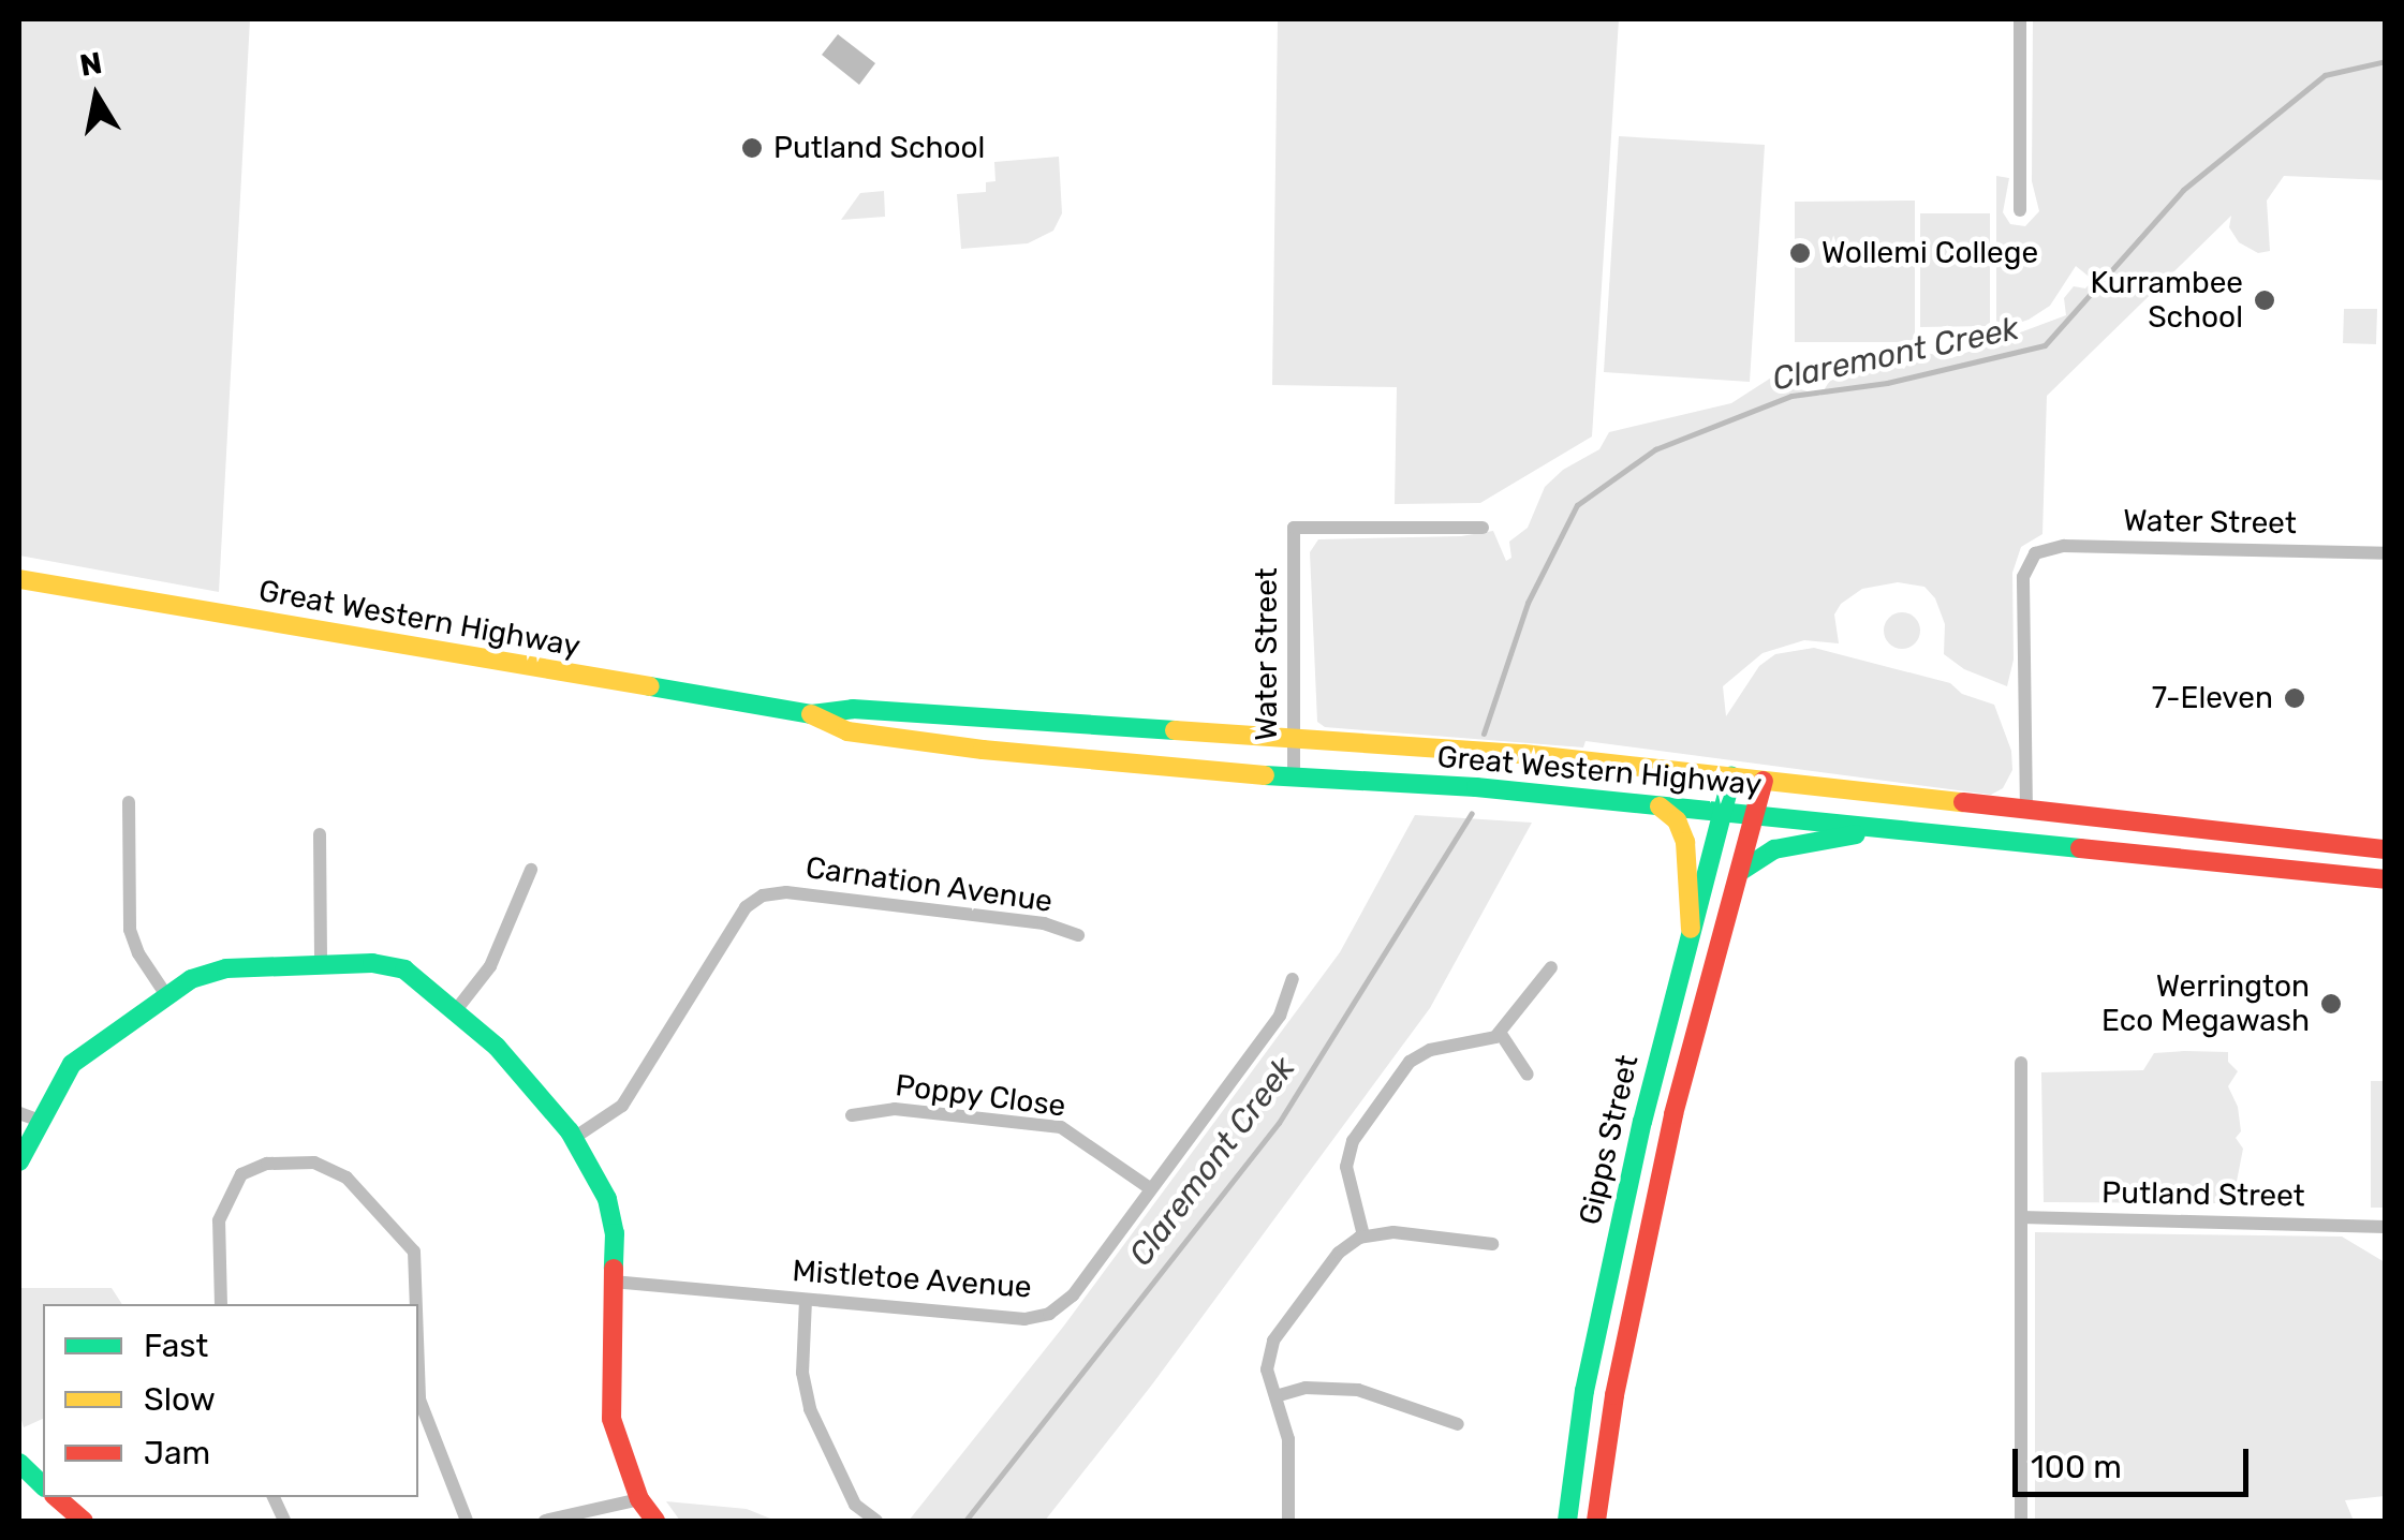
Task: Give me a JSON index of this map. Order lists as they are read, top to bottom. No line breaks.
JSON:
{"streets":{"main road":["Great Western Highway","Gipps Street"],"street":["Water Street","Carnation Avenue","Poppy Close","Putland Street","Mistletoe Avenue"]},"crossings":[["Water Street","Great Western Highway"],["Great Western Highway","Gipps Street"],["Poppy Close","Mistletoe Avenue"]],"water":["Claremont Creek"],"places":["Putland School","Wollemi College","Kurrambee School","7-Eleven","Werrington Eco Megawash"],"legend":["Fast","Slow","Jam"],"scale_bar":"100 m","north":"top"}
